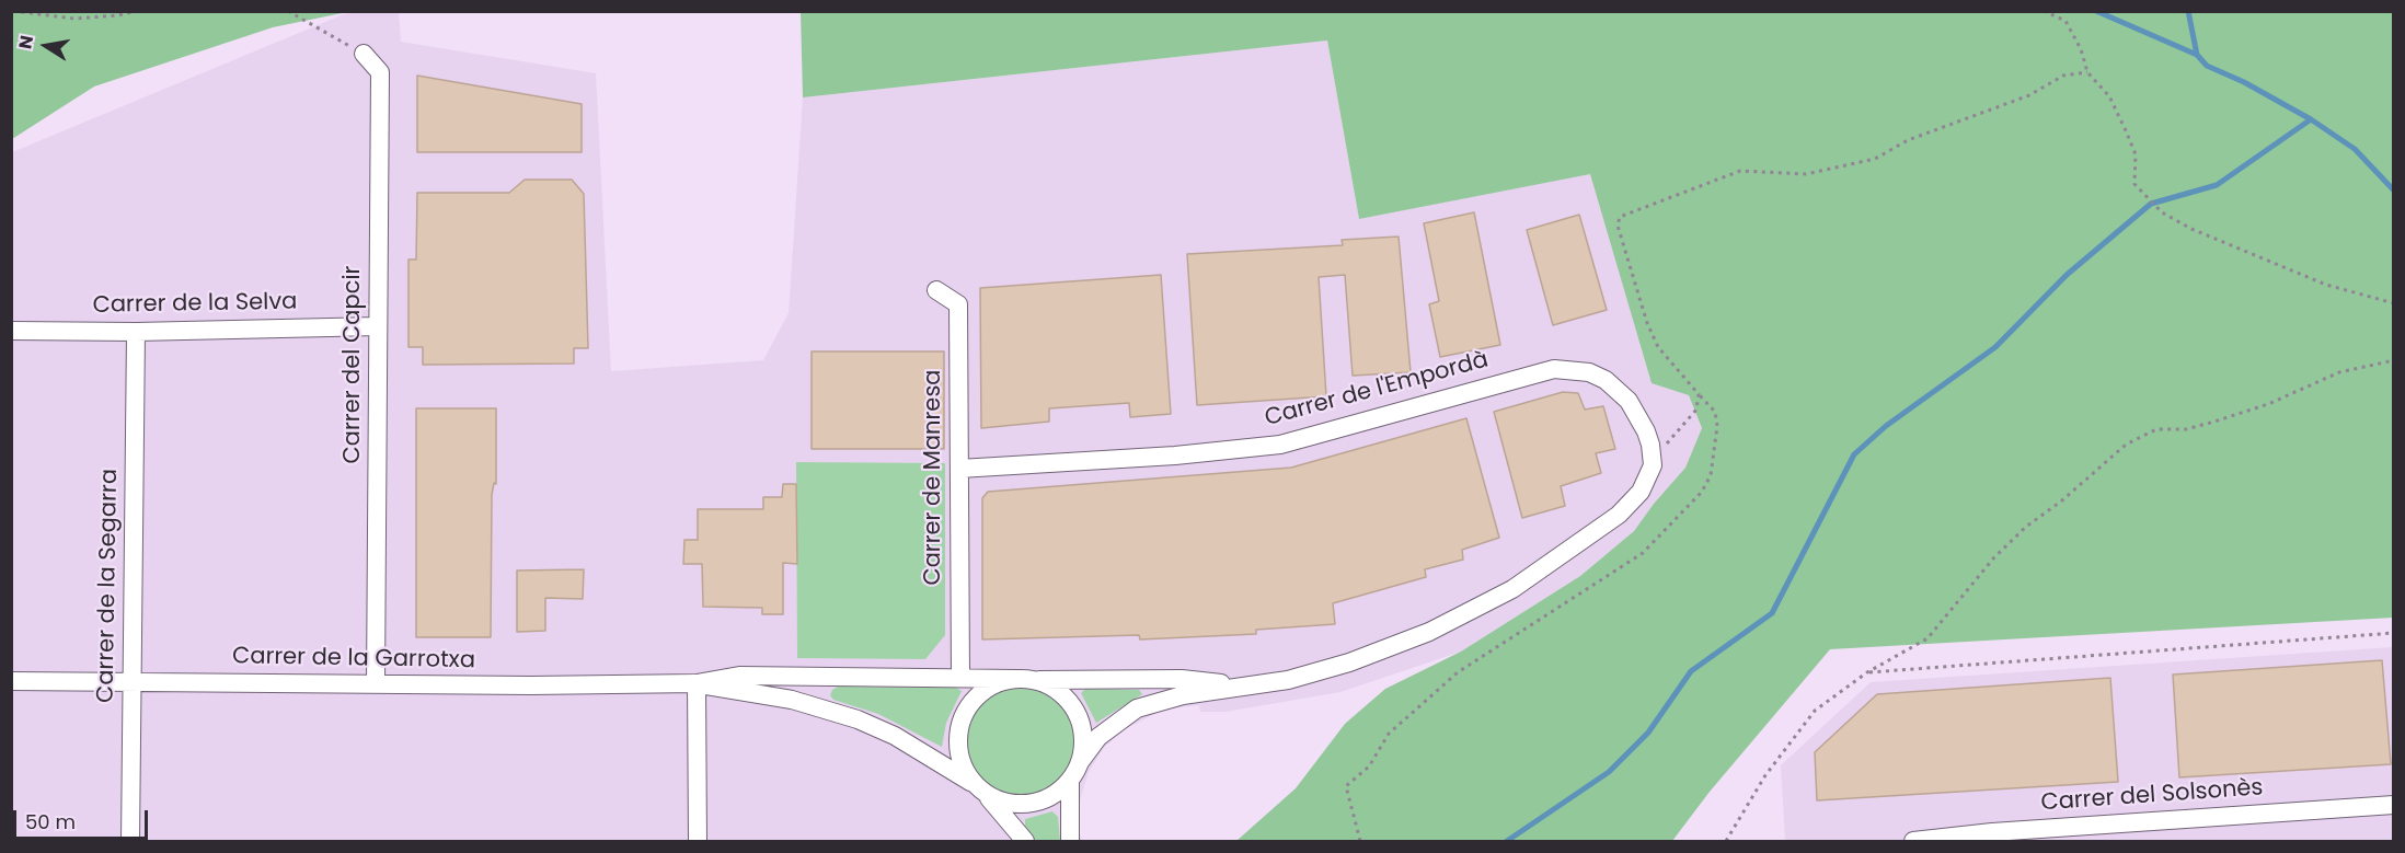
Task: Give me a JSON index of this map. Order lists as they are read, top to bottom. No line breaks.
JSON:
{"streets":{"street":["Carrer de la Selva","Carrer del Capcir","Carrer de l'Empordà","Carrer de Manresa","Carrer de la Segarra","Carrer de la Garrotxa","Carrer del Solsonès"]},"crossings":[["Carrer de la Selva","Carrer del Capcir"],["Carrer de la Selva","Carrer de la Segarra"],["Carrer del Capcir","Carrer de la Garrotxa"],["Carrer de l'Empordà","Carrer de Manresa"],["Carrer de l'Empordà","Carrer de la Garrotxa"],["Carrer de Manresa","Carrer de la Garrotxa"],["Carrer de la Segarra","Carrer de la Garrotxa"]],"scale_bar":"50 m","north":"left"}
